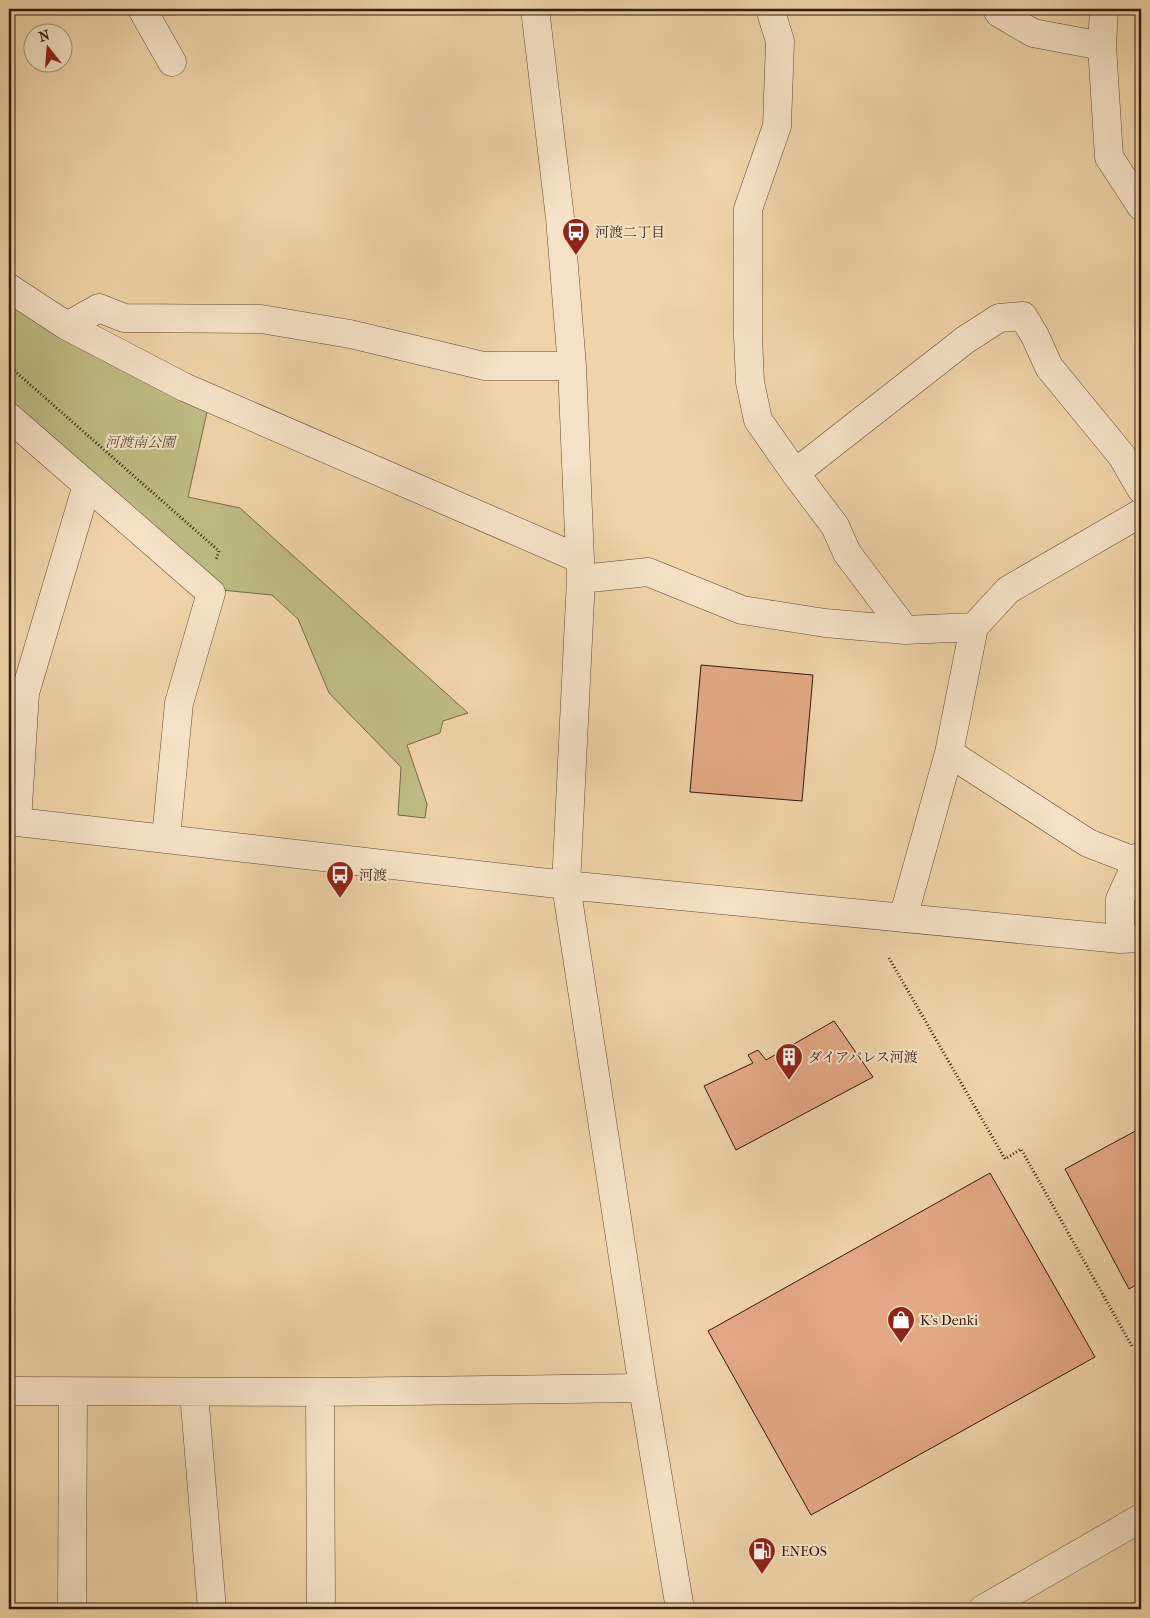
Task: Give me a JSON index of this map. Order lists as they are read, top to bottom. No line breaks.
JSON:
{"parks":["河渡南公園"],"places":{"bus stop":["河渡二丁目","河渡"],"building":["ダイアパレス河渡"],"shop":["K's Denki"],"fuel station":["ENEOS"]},"north":"top"}
